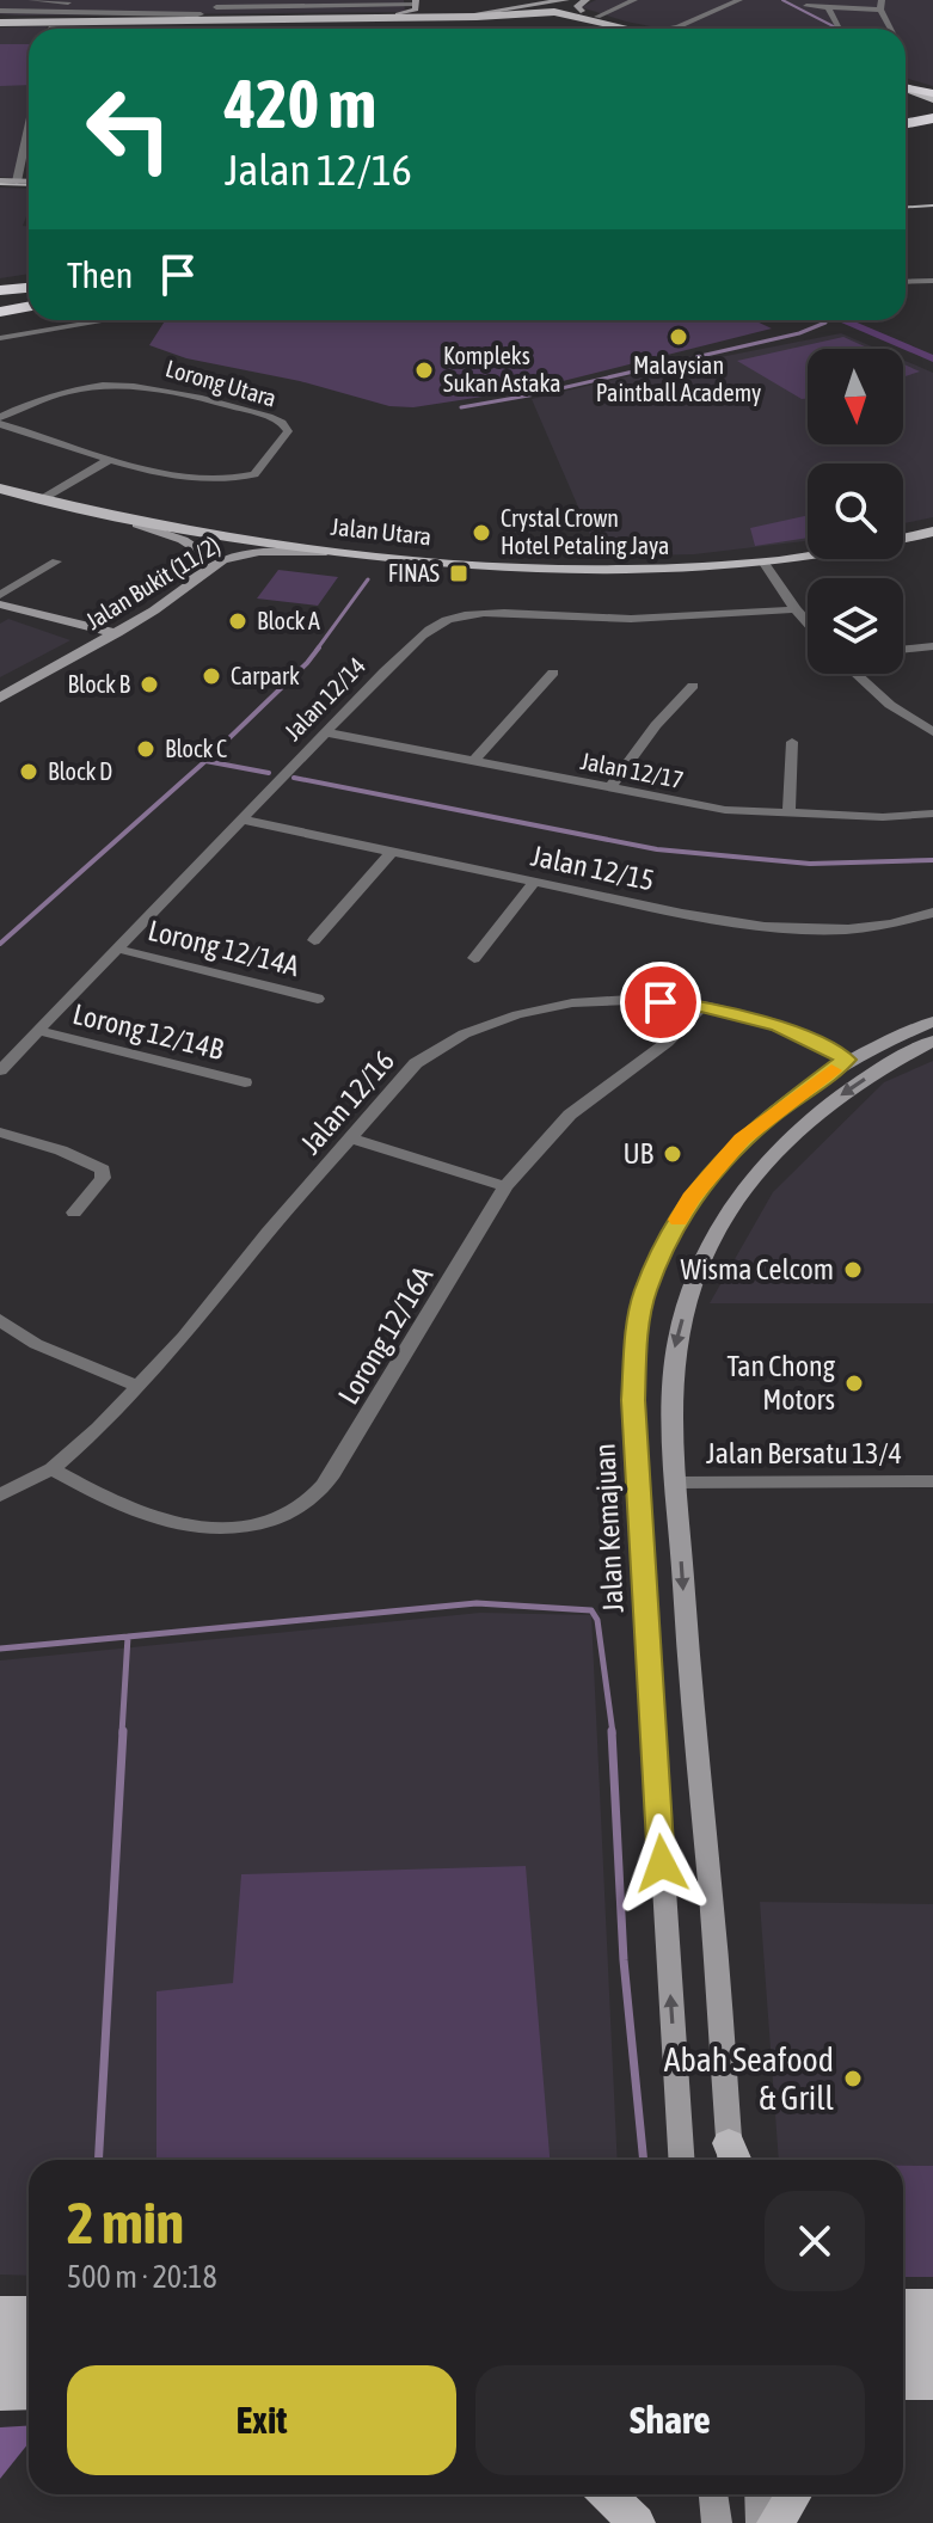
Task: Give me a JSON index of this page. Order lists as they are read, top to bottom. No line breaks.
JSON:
{"streets":{"main road":["Jalan Utara","Jalan Bukit (11/2)","Jalan Kemajuan"],"street":["Lorong Utara","Jalan 12/14","Jalan 12/17","Jalan 12/15","Lorong 12/14A","Lorong 12/14B","Jalan 12/16","Lorong 12/16A","Jalan Bersatu 13/4"]},"crossings":[["Jalan Utara","Jalan Bukit (11/2)"],["Jalan 12/14","Jalan 12/17"],["Jalan 12/14","Jalan 12/15"],["Jalan 12/14","Lorong 12/14A"],["Jalan 12/14","Lorong 12/14B"],["Jalan 12/16","Lorong 12/16A"],["Jalan 12/16","Jalan Kemajuan"]],"places":{"other":["Malaysian Paintball Academy","Kompleks Sukan Astaka","Crystal Crown Hotel Petaling Jaya","Block A","Carpark","Block B","Block C","Block D","UB","Wisma Celcom","Tan Chong Motors","Abah Seafood & Grill"],"transit":["FINAS"]},"north":"bottom","page":{"turn":["420 m","Jalan 12/16"],"then":"Then","heading":["2 min","500 m · 20:18"],"buttons":["Exit","Share"]}}
